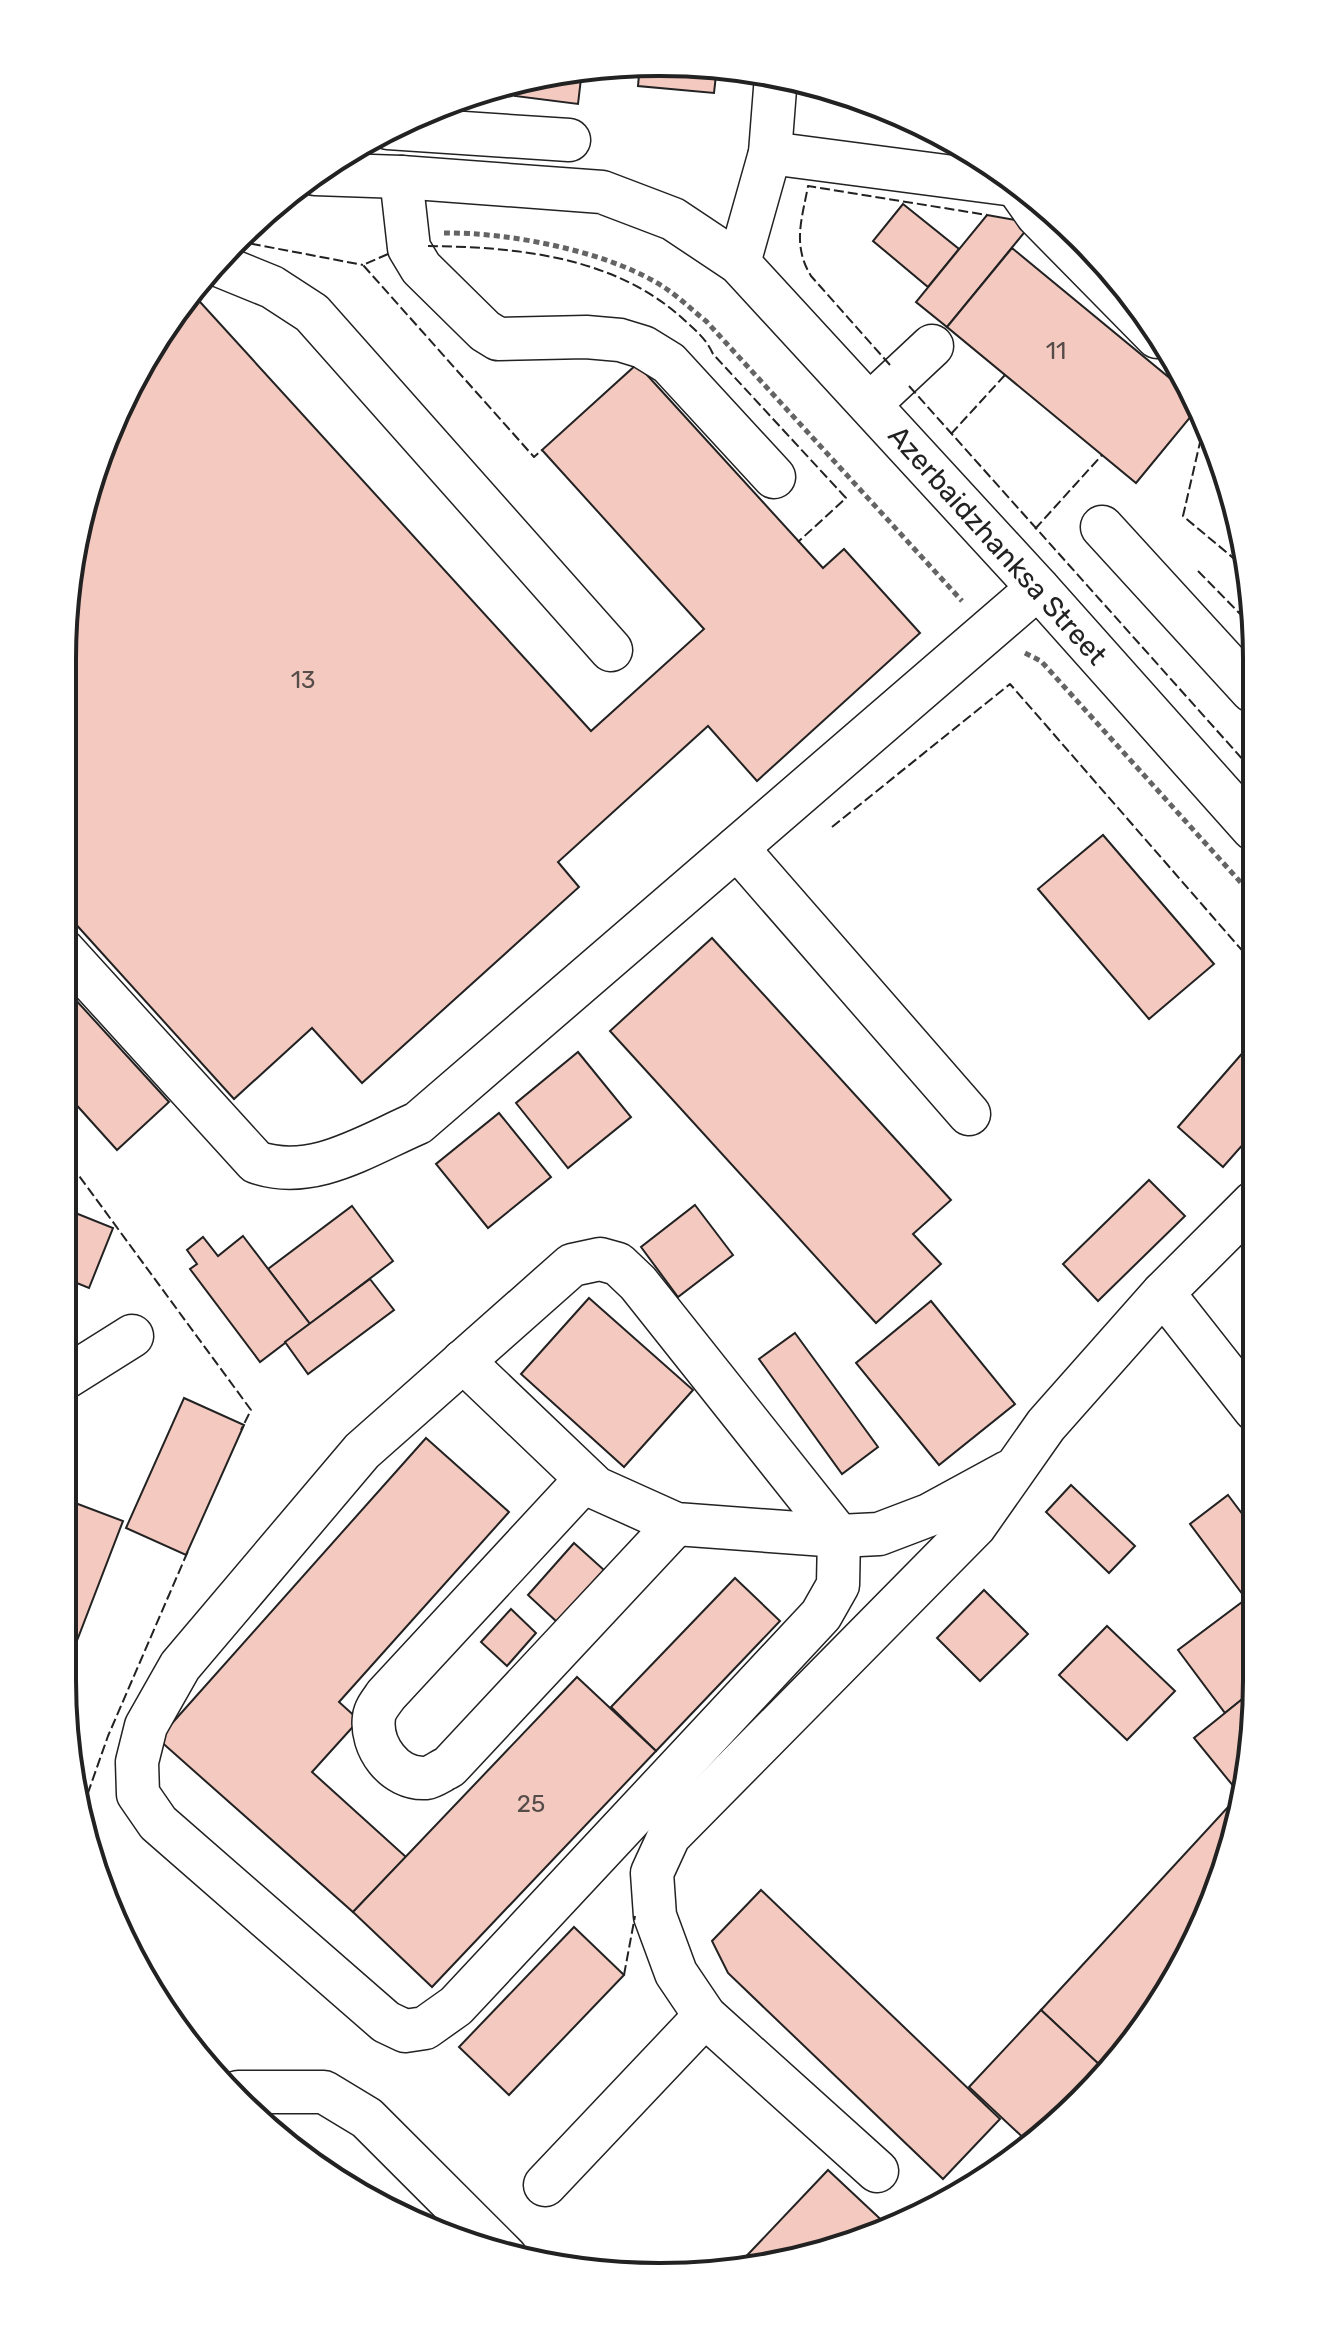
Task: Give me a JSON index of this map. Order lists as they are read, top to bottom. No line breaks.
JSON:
{"streets":{"street":["Azerbaidzhanksa Street"]},"house_numbers":["11","13","25"]}
